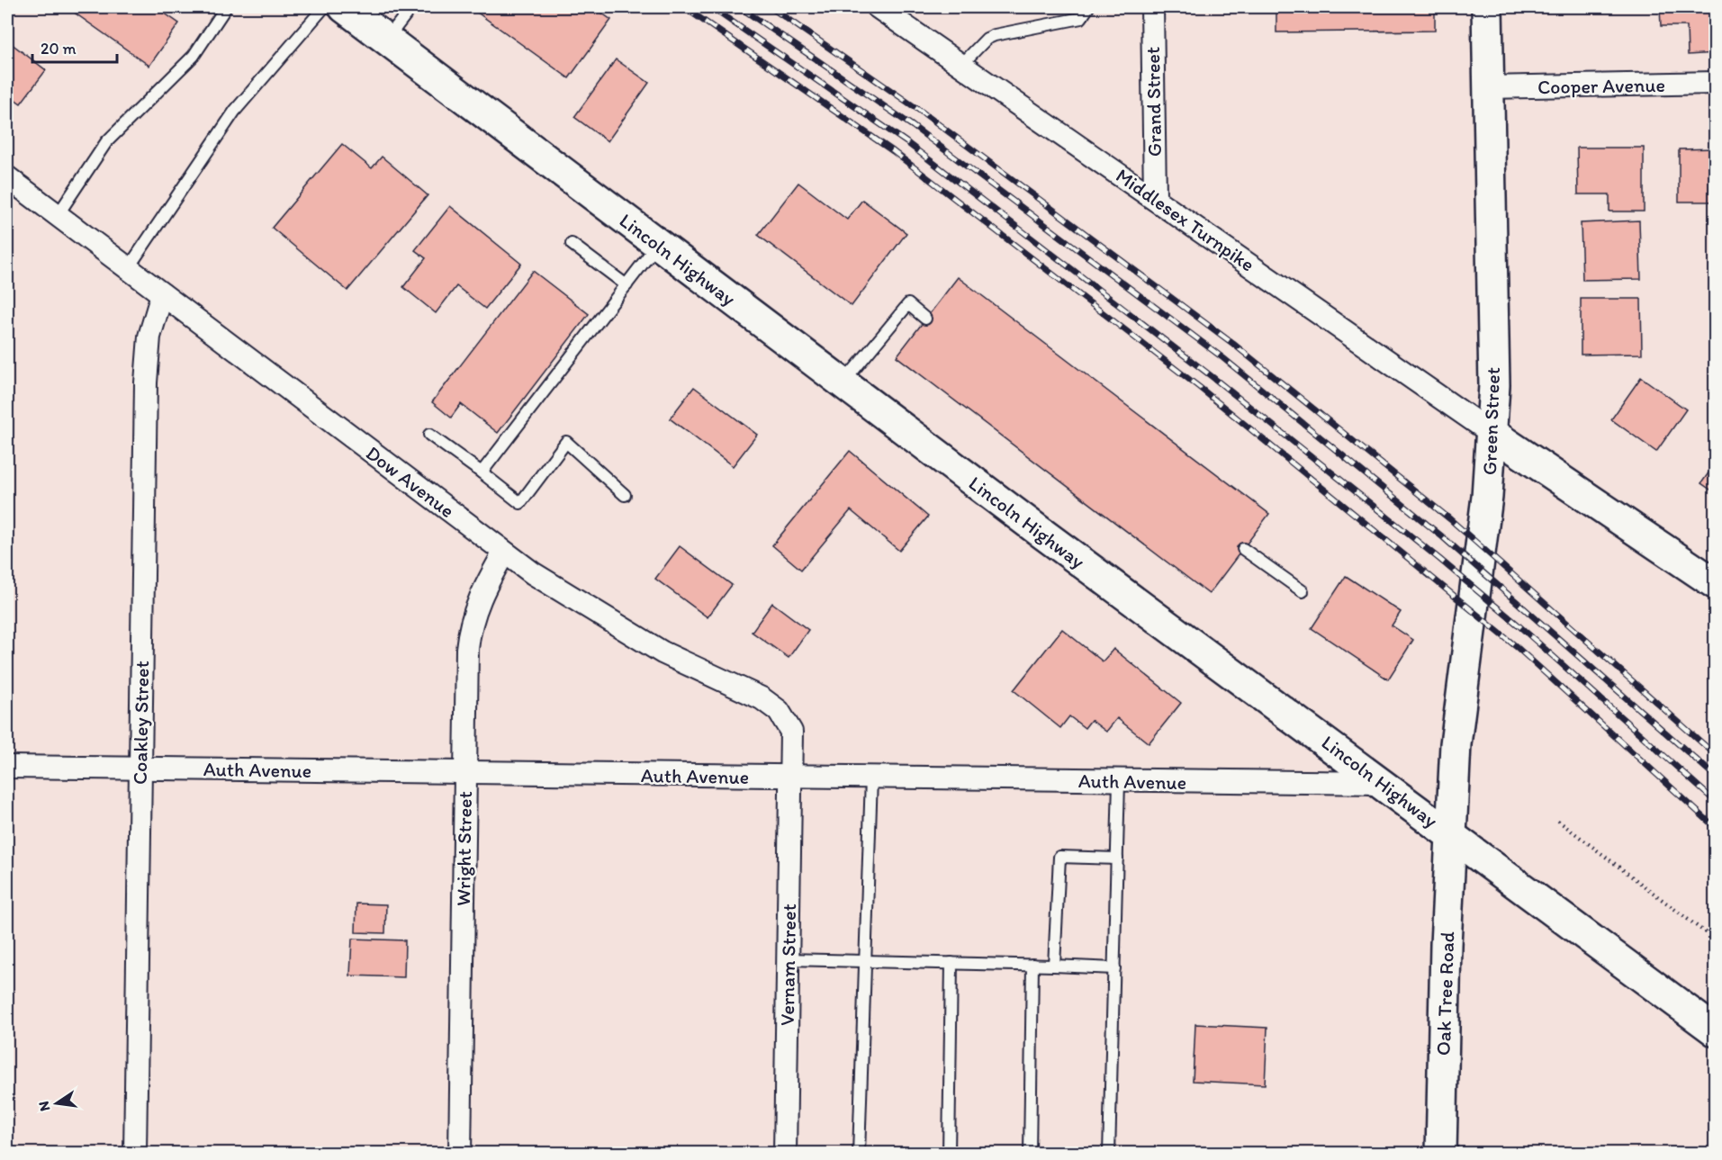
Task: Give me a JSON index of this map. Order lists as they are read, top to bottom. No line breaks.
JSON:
{"streets":{"main road":["Lincoln Highway","Green Street","Oak Tree Road"],"street":["Cooper Avenue","Grand Street","Middlesex Turnpike","Dow Avenue","Coakley Street","Auth Avenue","Wright Street","Vernam Street"]},"crossings":[["Cooper Avenue","Green Street"],["Grand Street","Middlesex Turnpike"],["Middlesex Turnpike","Green Street"],["Lincoln Highway","Green Street"],["Lincoln Highway","Auth Avenue"],["Lincoln Highway","Oak Tree Road"],["Green Street","Oak Tree Road"],["Dow Avenue","Coakley Street"],["Dow Avenue","Auth Avenue"],["Dow Avenue","Wright Street"],["Dow Avenue","Vernam Street"],["Coakley Street","Auth Avenue"],["Auth Avenue","Wright Street"],["Auth Avenue","Vernam Street"]],"scale_bar":"20 m","north":"left"}
